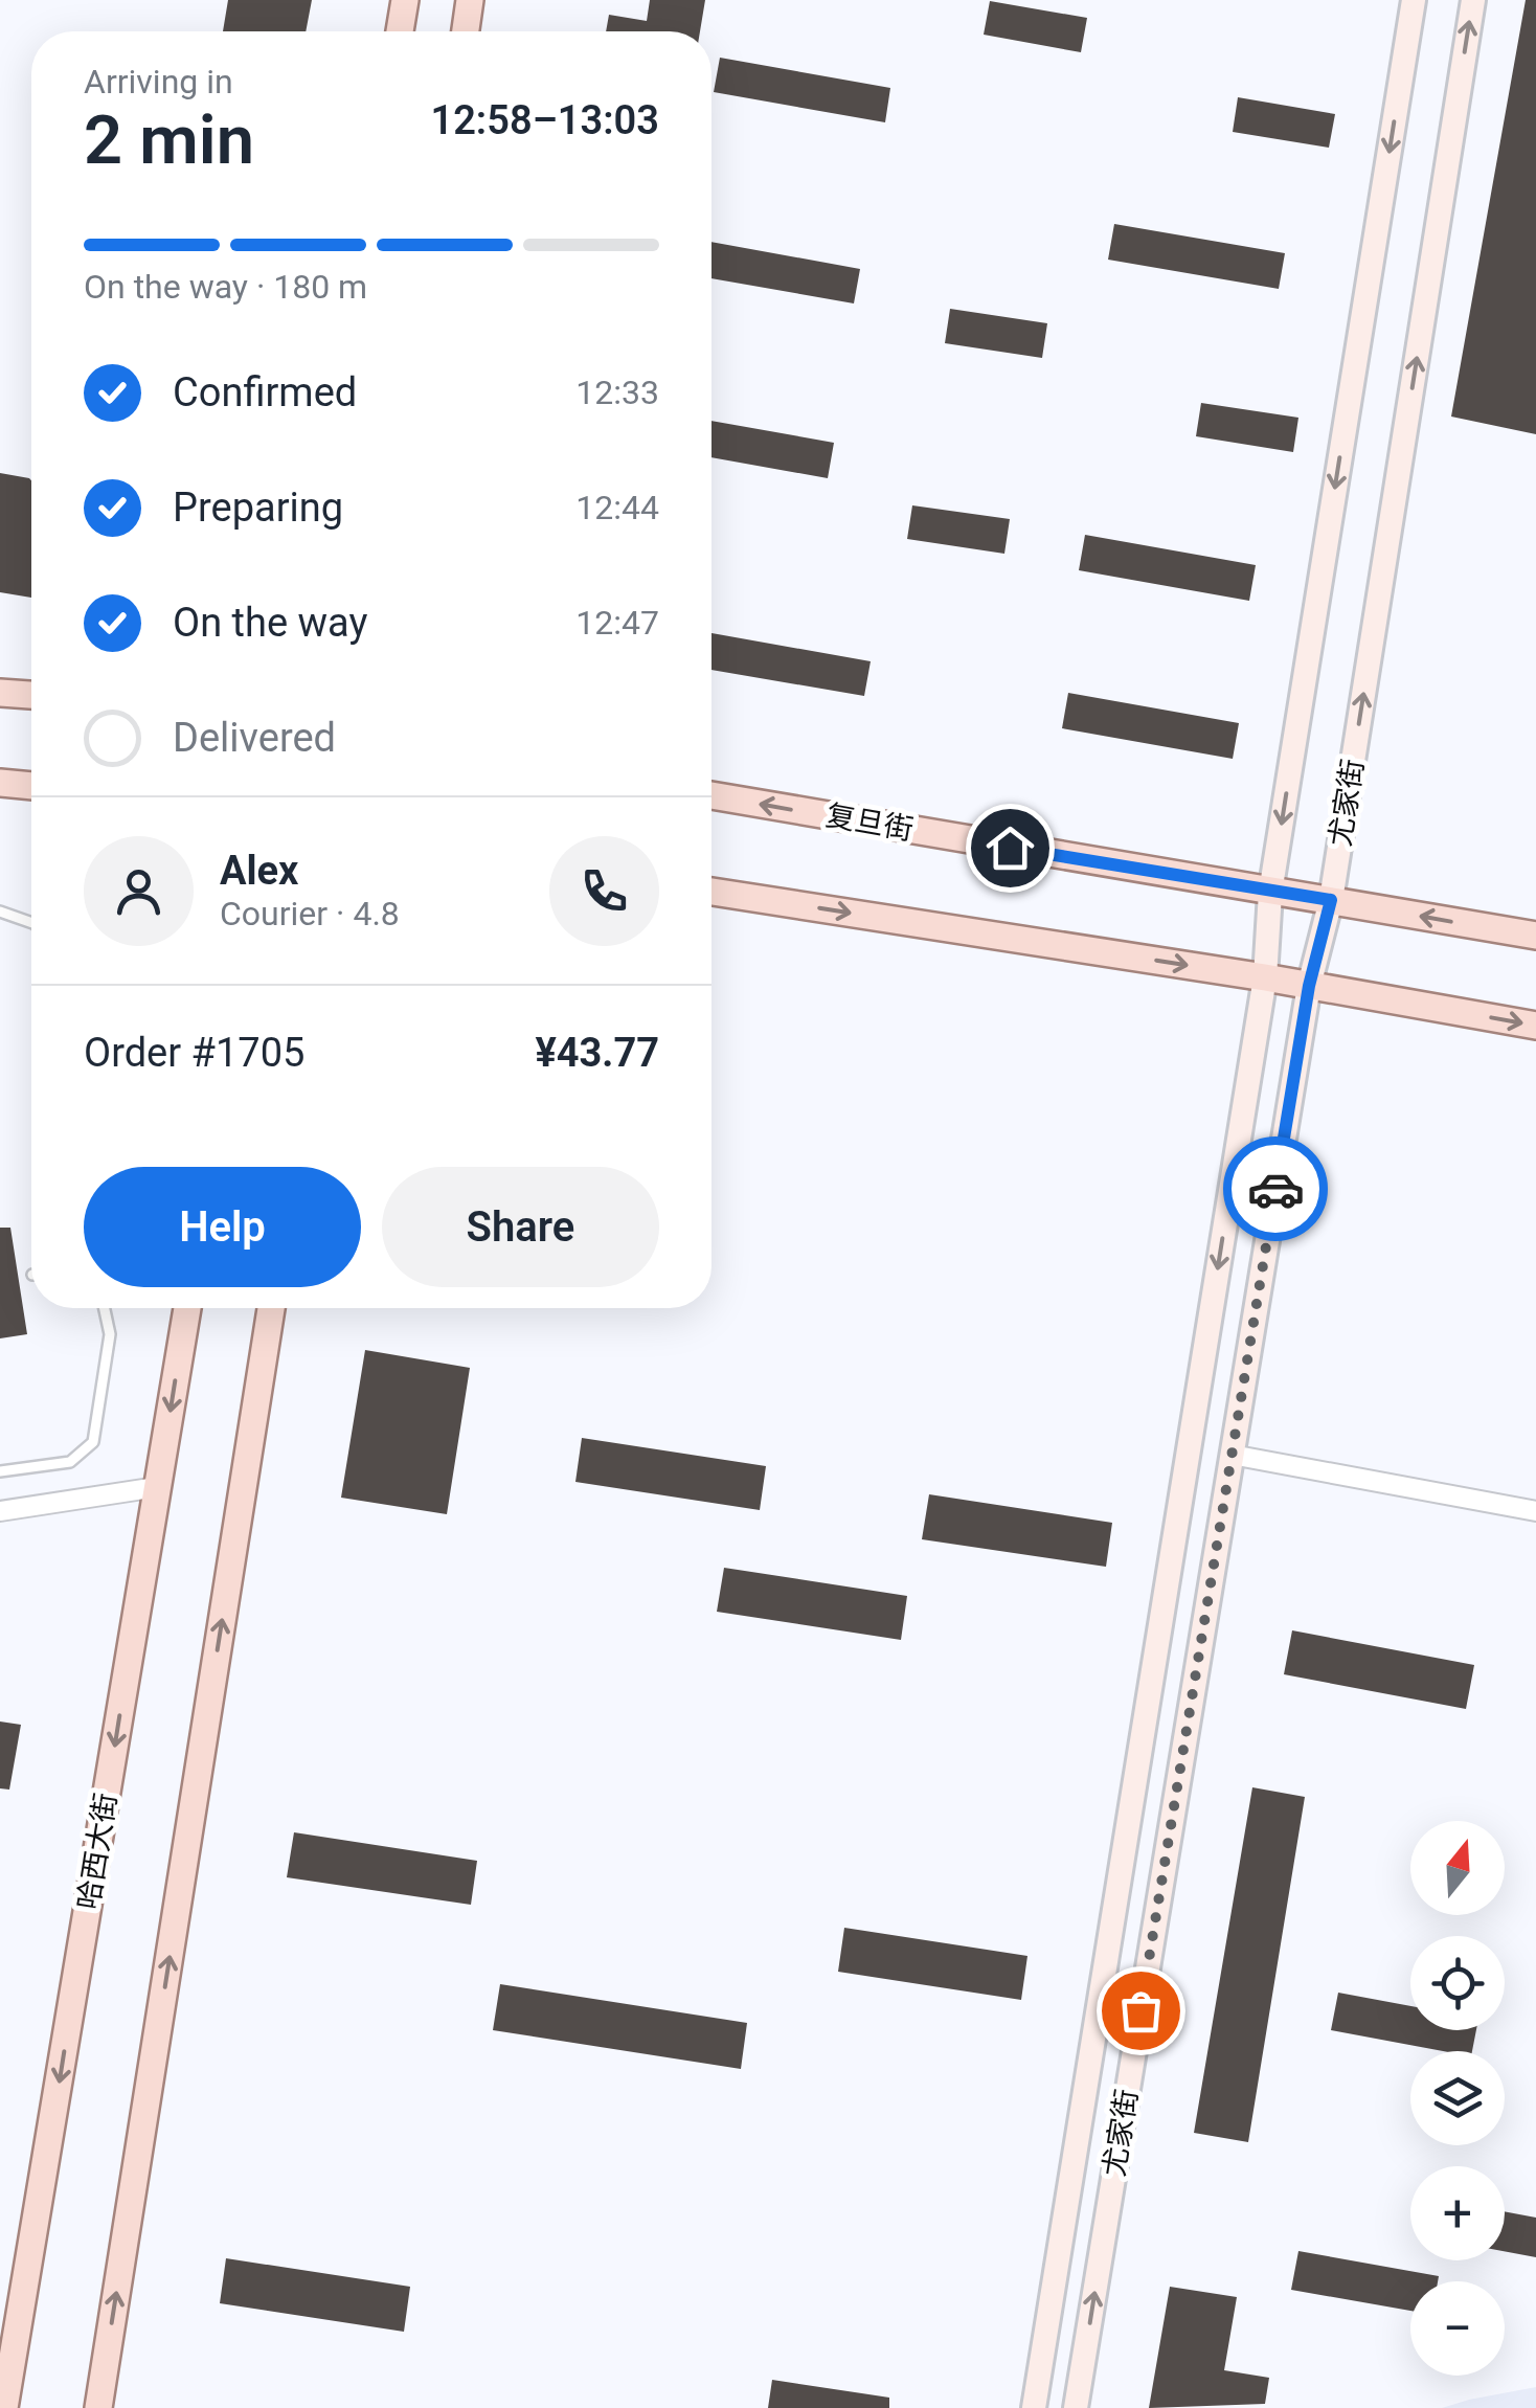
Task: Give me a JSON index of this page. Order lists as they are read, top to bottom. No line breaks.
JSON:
{"streets":{"main road":["尤家街","复旦街","哈西大街"]},"crossings":[["尤家街","复旦街"]],"north":"top","page":{"heading":["2 min","Arriving in","12:58–13:03"],"panel":["Alex","Courier · 4.8","Order #1705","¥43.77"],"bar":"On the way · 180 m","list":[["Confirmed","12:33"],["Preparing","12:44"],["On the way","12:47"],"Delivered"],"buttons":["Help","Share"],"map_buttons":["+","−"]}}
